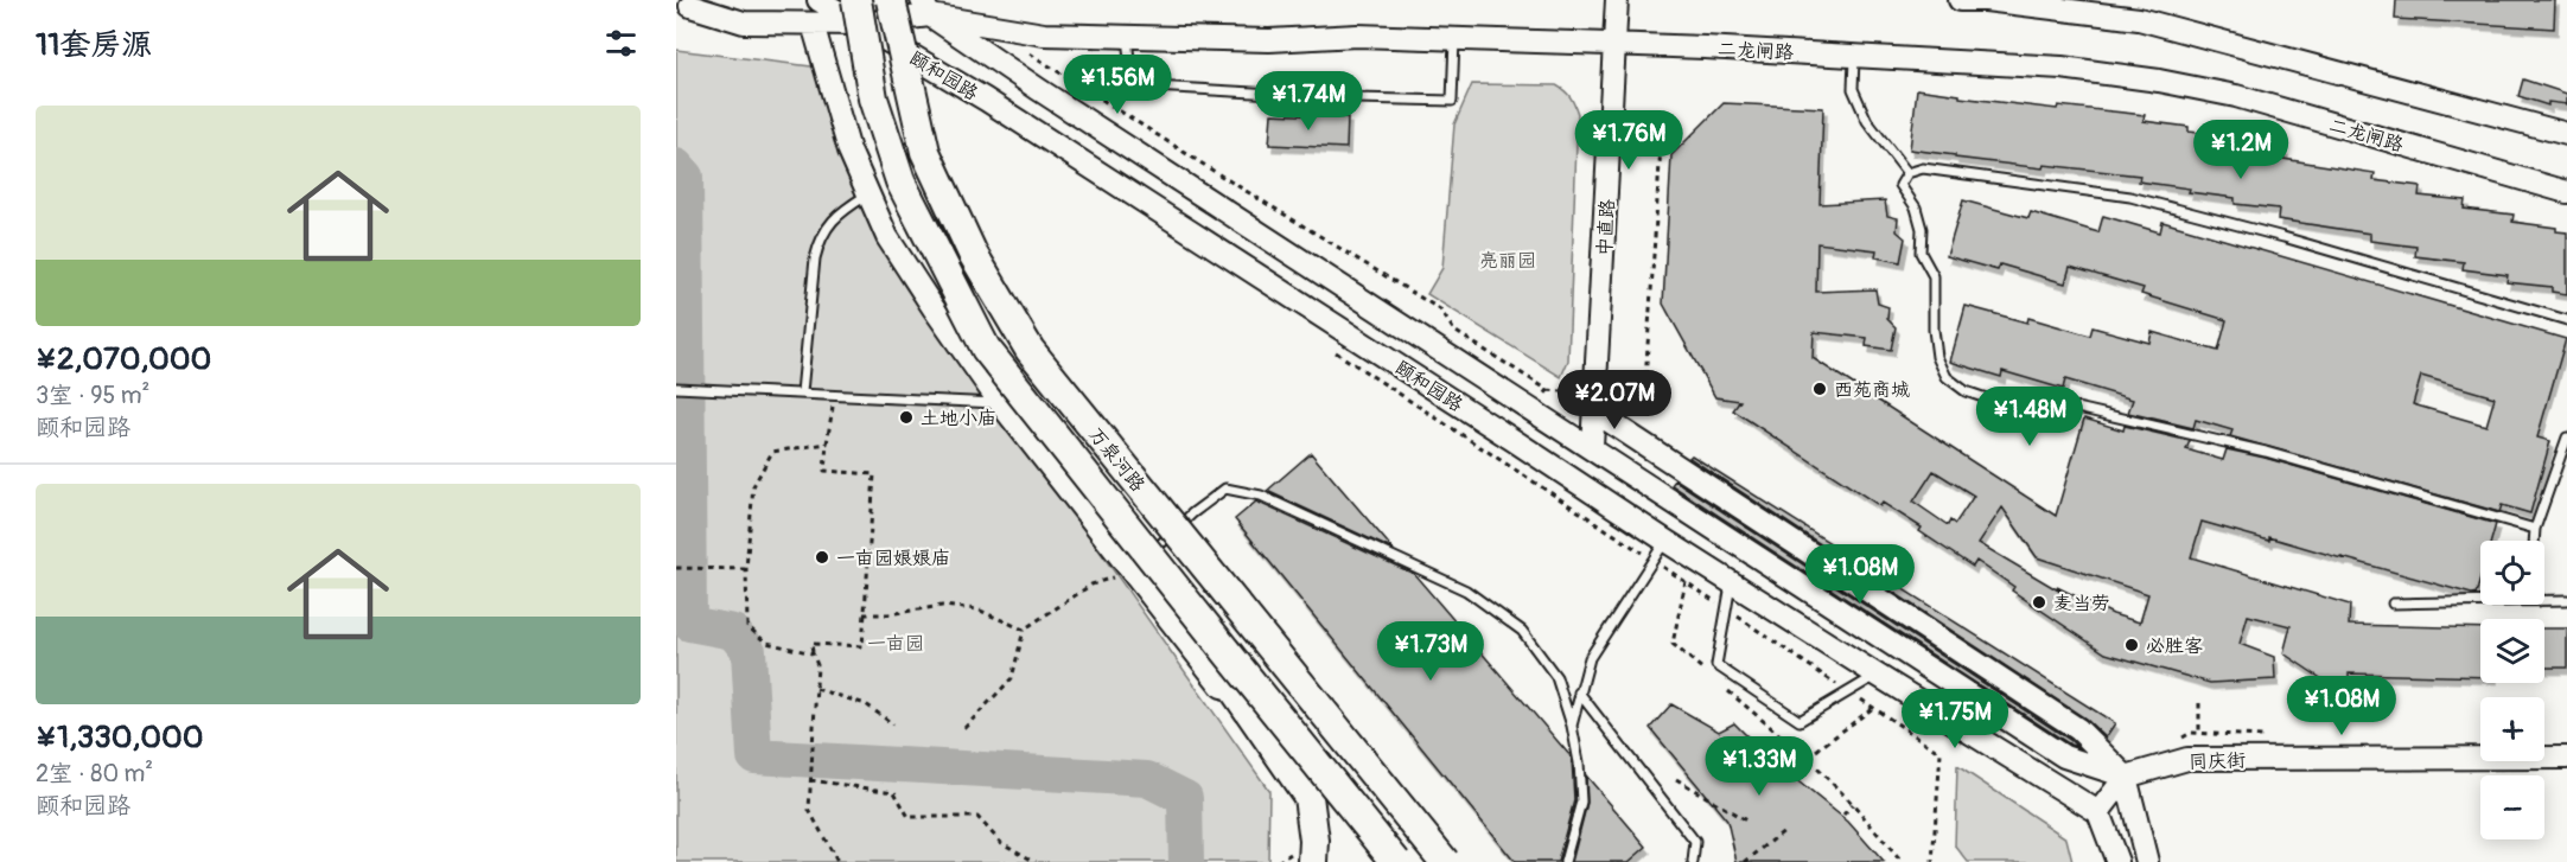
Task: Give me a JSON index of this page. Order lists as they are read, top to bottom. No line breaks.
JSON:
{"streets":{"highway":["万泉河路"],"main road":["二龙闸路","颐和园路","中直路","同庆街"]},"crossings":[["二龙闸路","颐和园路"],["二龙闸路","中直路"],["二龙闸路","万泉河路"],["颐和园路","中直路"],["颐和园路","万泉河路"],["颐和园路","同庆街"]],"parks":["亮丽园","一亩园"],"places":["西苑商城","土地小庙","一亩园娘娘庙","麦当劳","必胜客"],"page":{"heading":"11套房源","price":["¥1.56M","¥1.74M","¥1.76M","¥1.2M","¥2.07M","¥1.48M","¥1.08M","¥1.73M","¥1.08M","¥1.75M","¥1.33M"],"list":[{"name":"¥2,070,000","note":"3室 · 95 m² · 颐和园路"},{"name":"¥1,330,000","note":"2室 · 80 m² · 颐和园路"}],"map_buttons":["+","−"]}}
